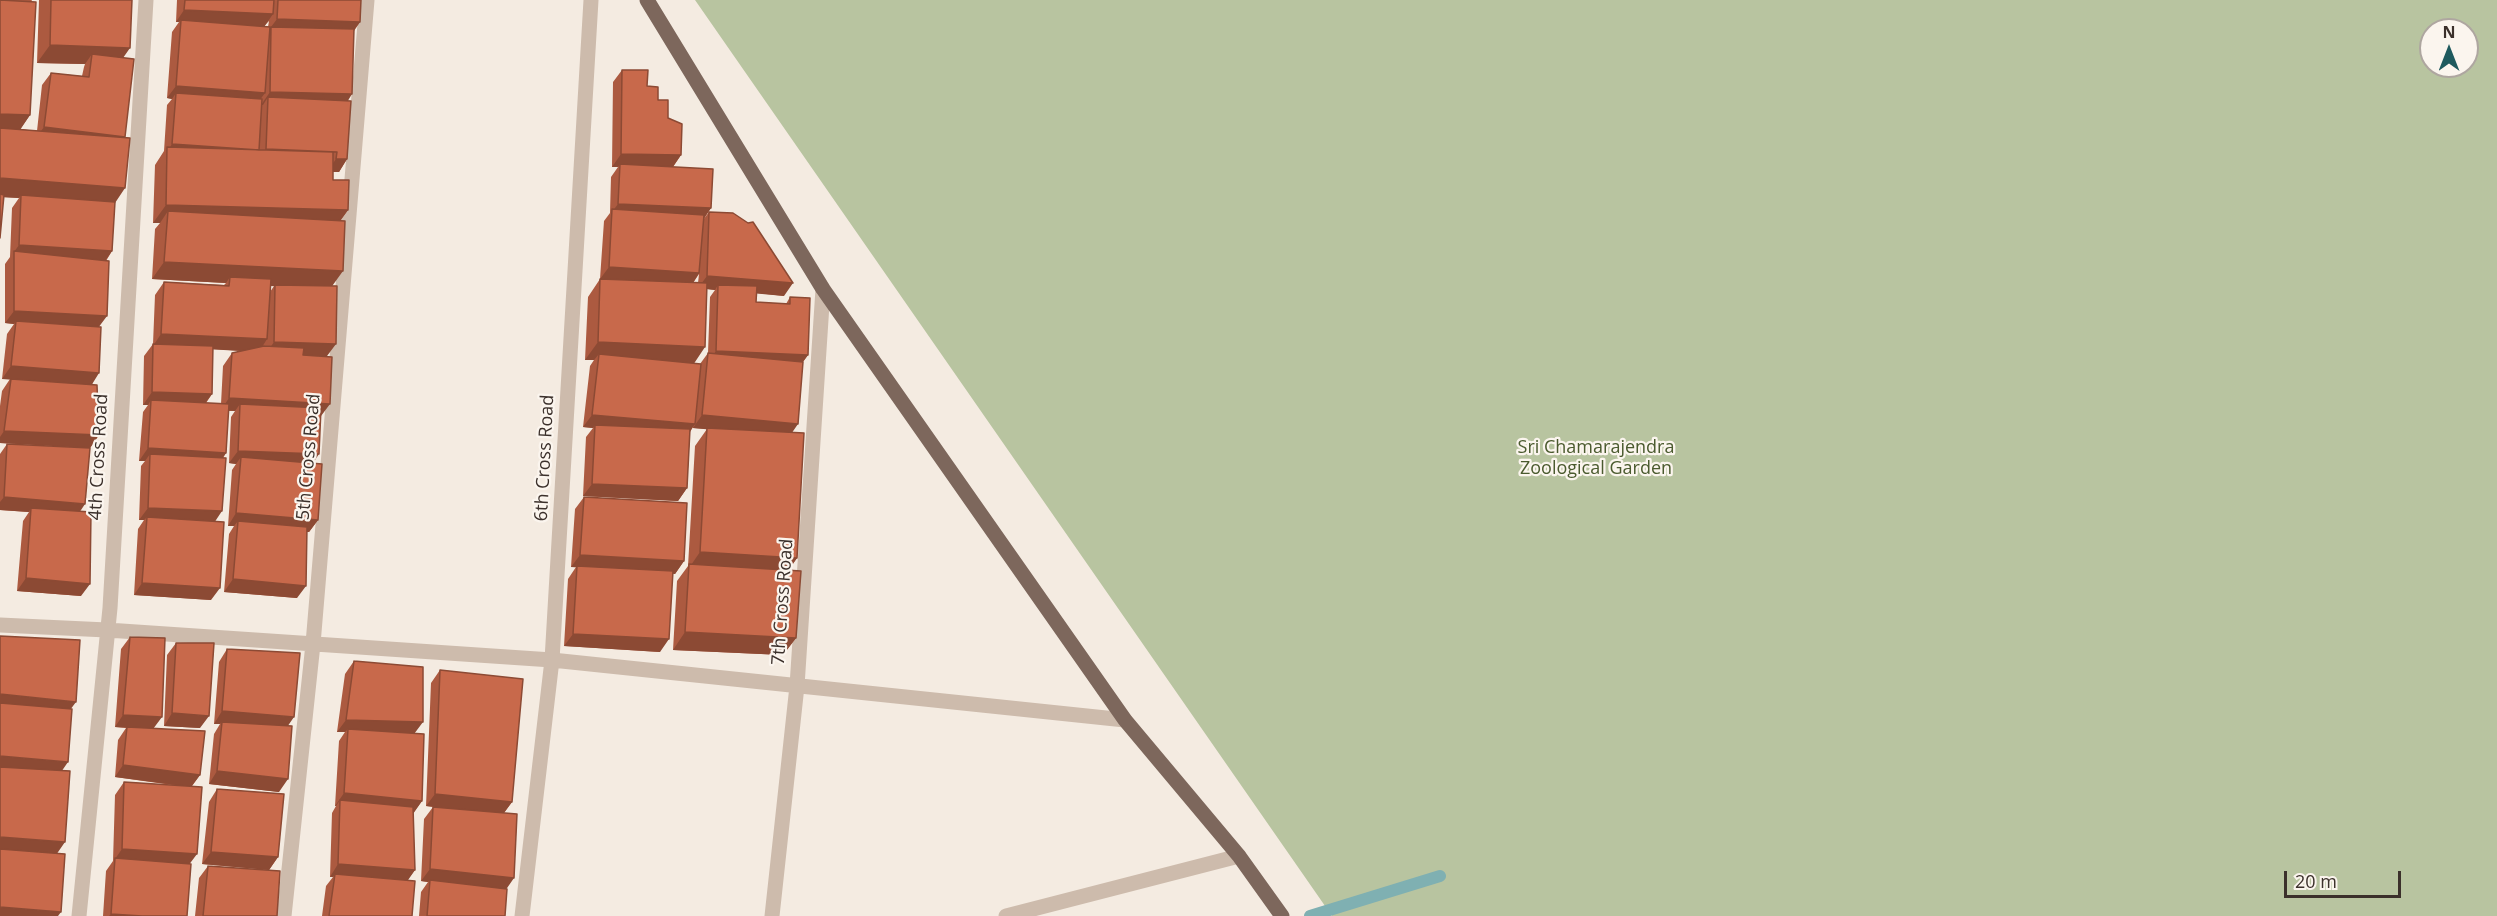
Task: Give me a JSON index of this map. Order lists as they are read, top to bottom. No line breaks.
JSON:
{"streets":{"street":["4th Cross Road","5th Cross Road","6th Cross Road","7th Cross Road"]},"parks":["Sri Chamarajendra Zoological Garden"],"scale_bar":"20 m","north":"top"}
